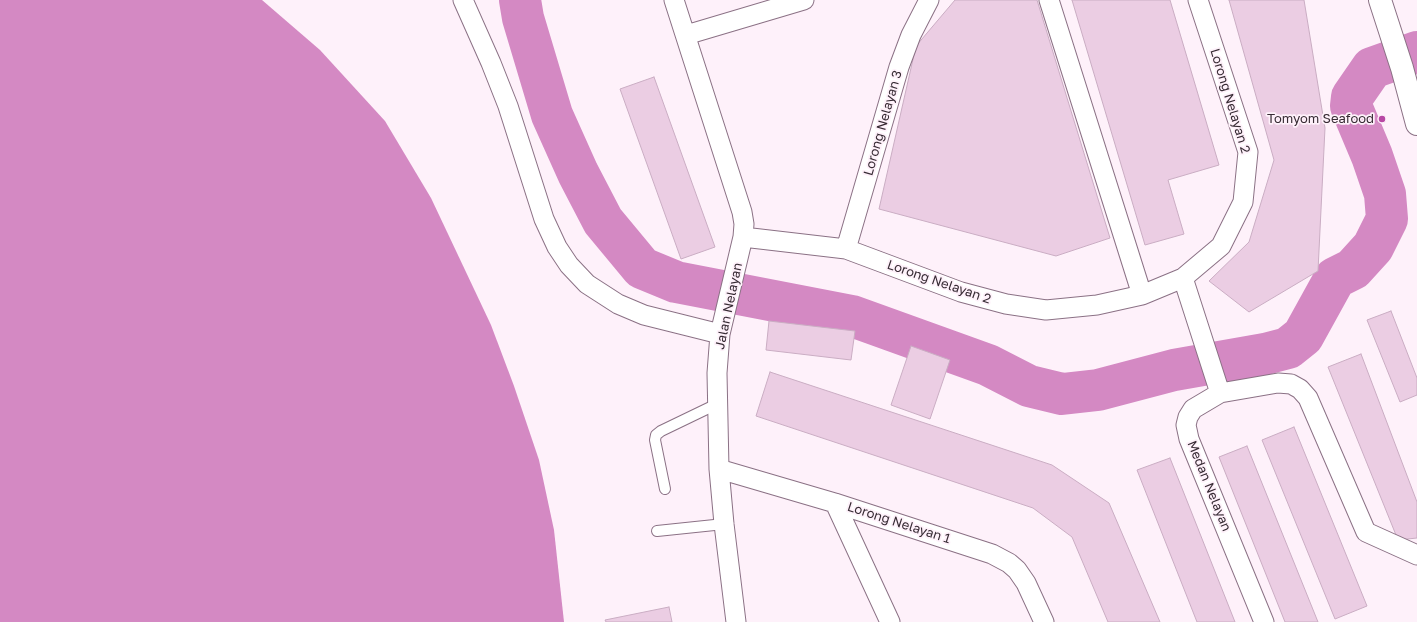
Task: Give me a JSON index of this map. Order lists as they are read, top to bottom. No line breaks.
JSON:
{"streets":{"street":["Lorong Nelayan 2","Lorong Nelayan 3","Jalan Nelayan","Medan Nelayan","Lorong Nelayan 1"]},"crossings":[["Lorong Nelayan 2","Lorong Nelayan 3"],["Lorong Nelayan 2","Jalan Nelayan"],["Jalan Nelayan","Lorong Nelayan 1"]],"places":["Tomyom Seafood"]}
